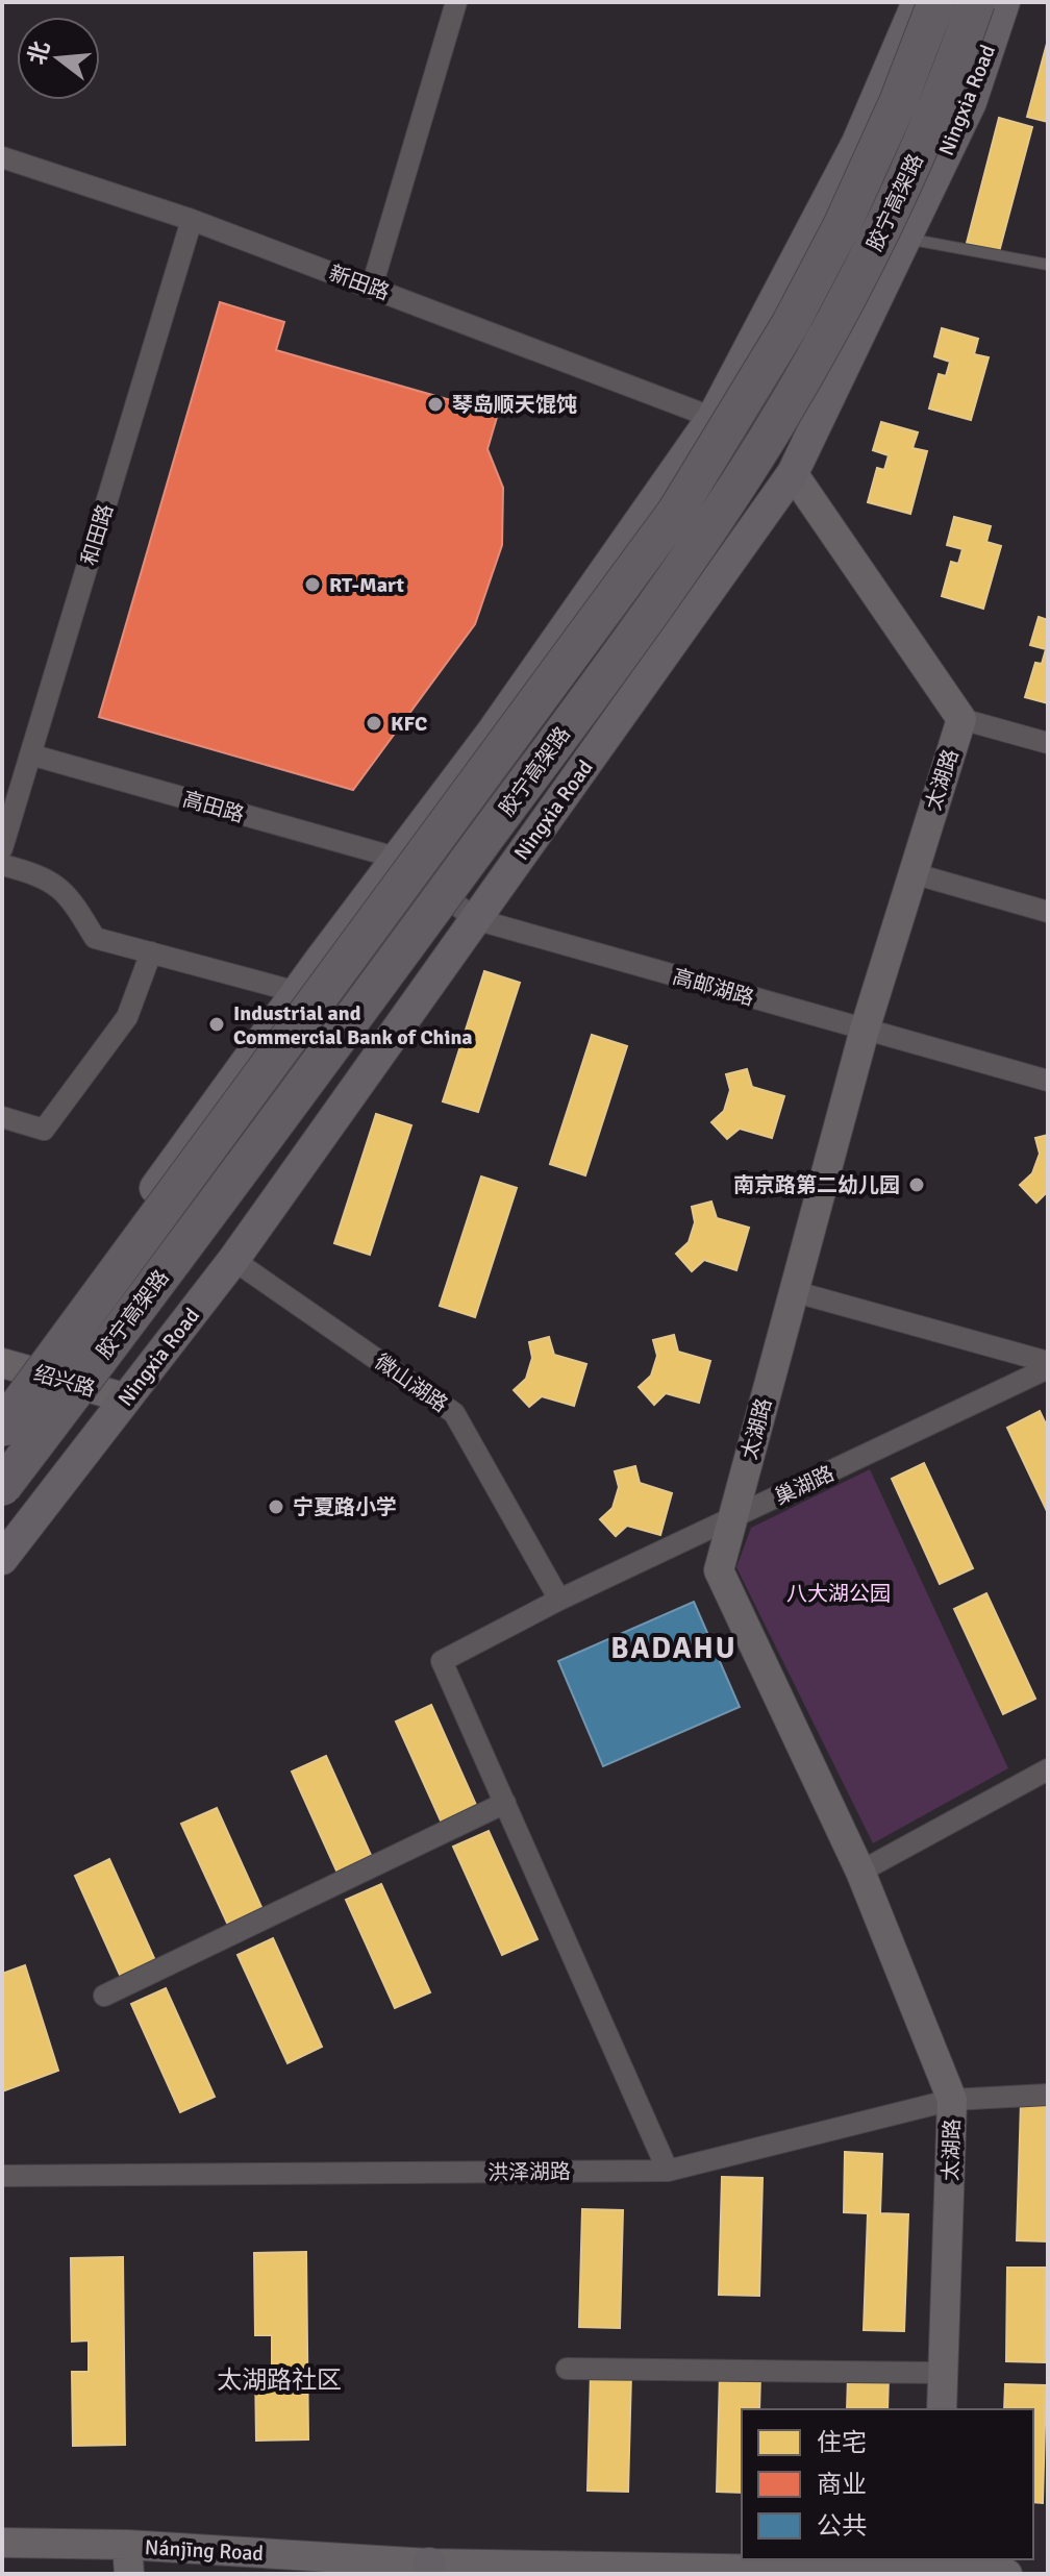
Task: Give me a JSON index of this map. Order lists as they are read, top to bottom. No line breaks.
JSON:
{"streets":{"highway":["胶宁高架路"],"main road":["Ningxia Road"],"street":["新田路","和田路","太湖路","高田路","高邮湖路","绍兴路","微山湖路","巢湖路","洪泽湖路","Nánjīng Road"]},"crossings":[["Ningxia Road","新田路"],["Ningxia Road","高邮湖路"],["Ningxia Road","绍兴路"],["Ningxia Road","微山湖路"],["新田路","和田路"],["和田路","高田路"],["太湖路","高邮湖路"],["太湖路","巢湖路"],["太湖路","洪泽湖路"],["高田路","高邮湖路"],["微山湖路","巢湖路"]],"districts":["BADAHU","太湖路社区"],"parks":["八大湖公园"],"places":["琴岛顺天馄饨","RT-Mart","KFC","Industrial and Commercial Bank of China","南京路第二幼儿园","宁夏路小学"],"legend":["住宅","商业","公共"],"north":"left"}
